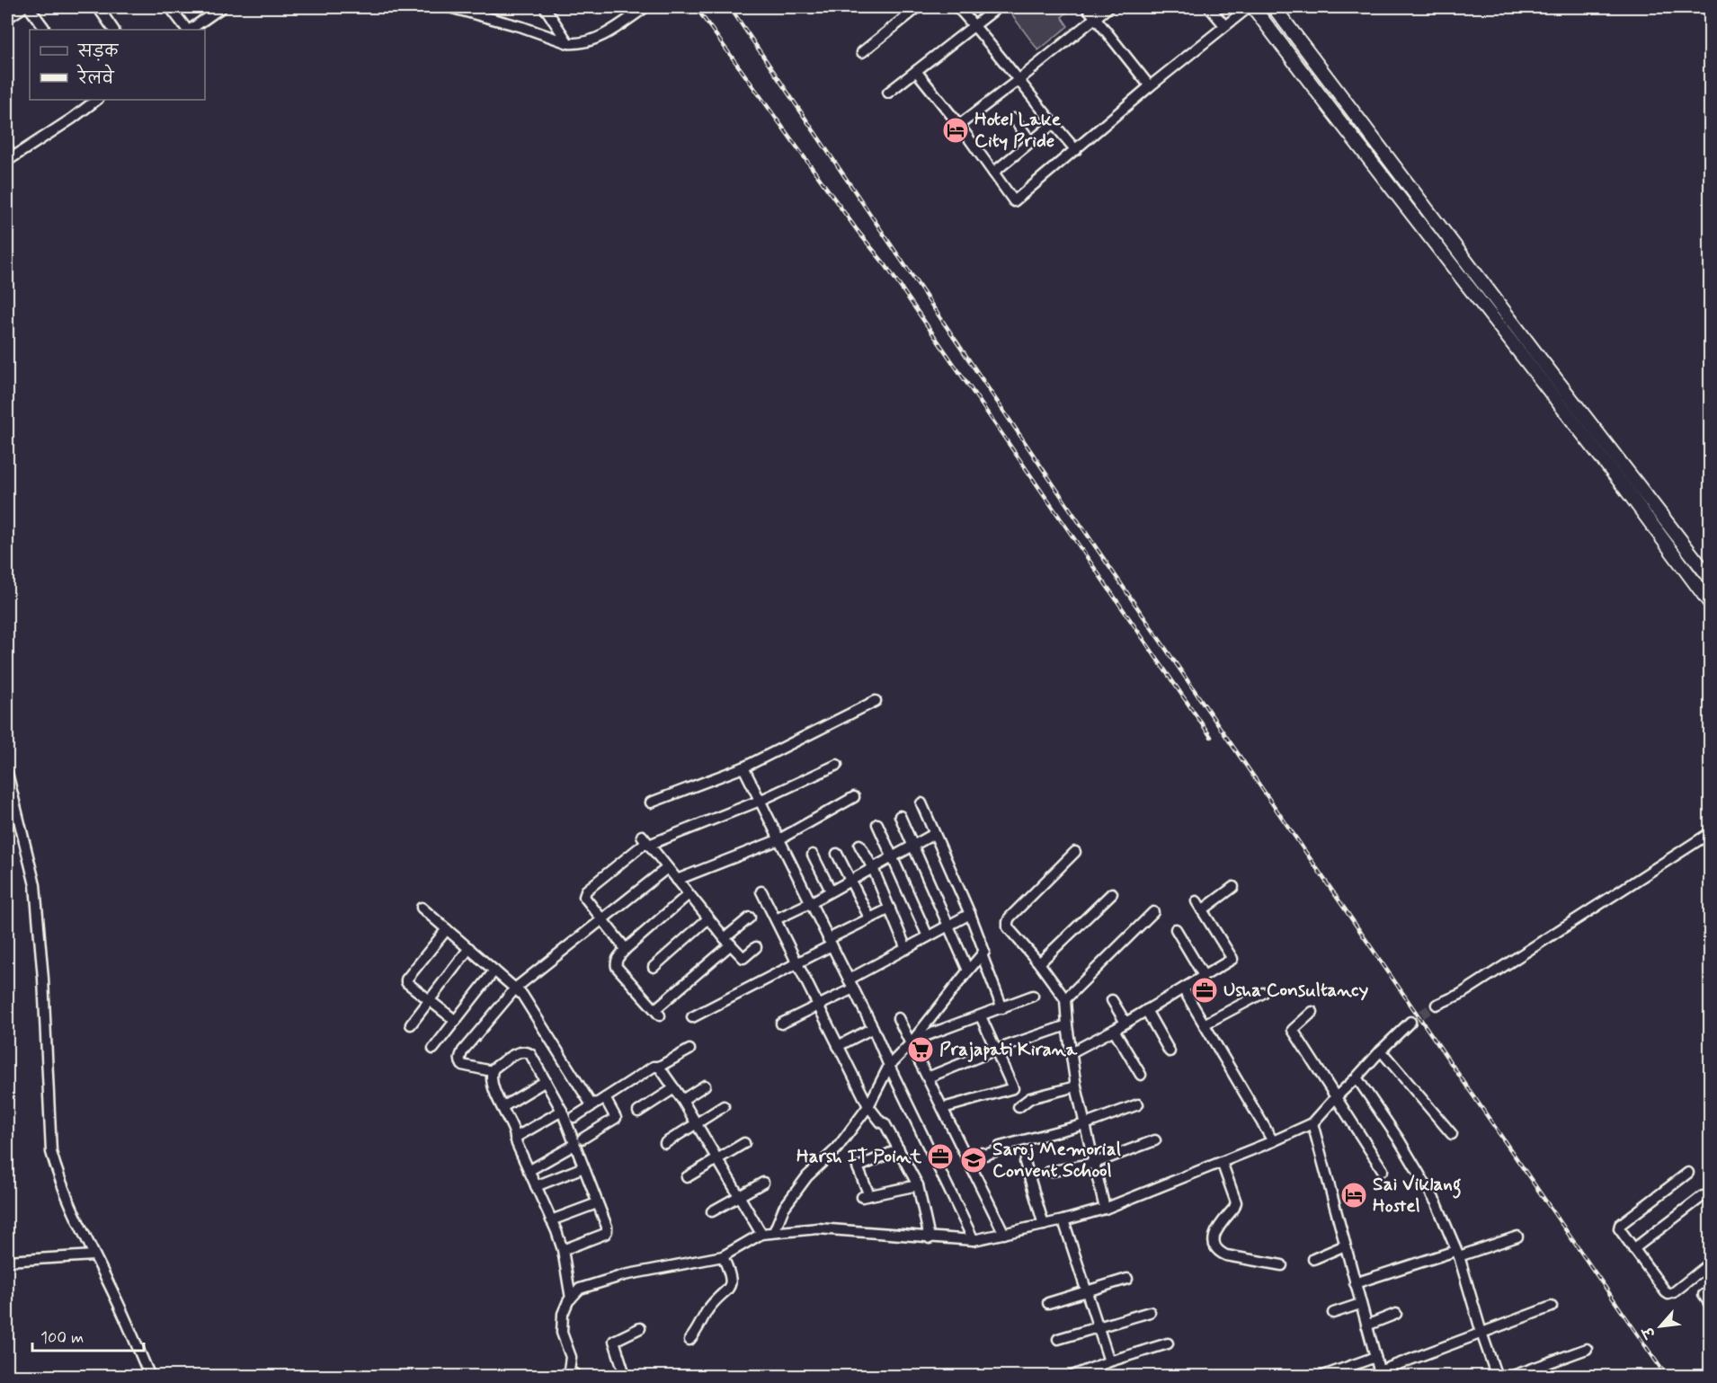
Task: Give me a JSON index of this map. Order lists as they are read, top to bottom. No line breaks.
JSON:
{"places":{"hotel":["Hotel Lake City Pride","Sai Viklang Hostel"],"office":["Usha Consultancy","Harsh IT Point"],"supermarket":["Prajapati Kirana"],"school or university":["Saroj Memorial Convent School"]},"legend":["सड़क","रेलवे"],"scale_bar":"100 m","north":"bottom left"}
